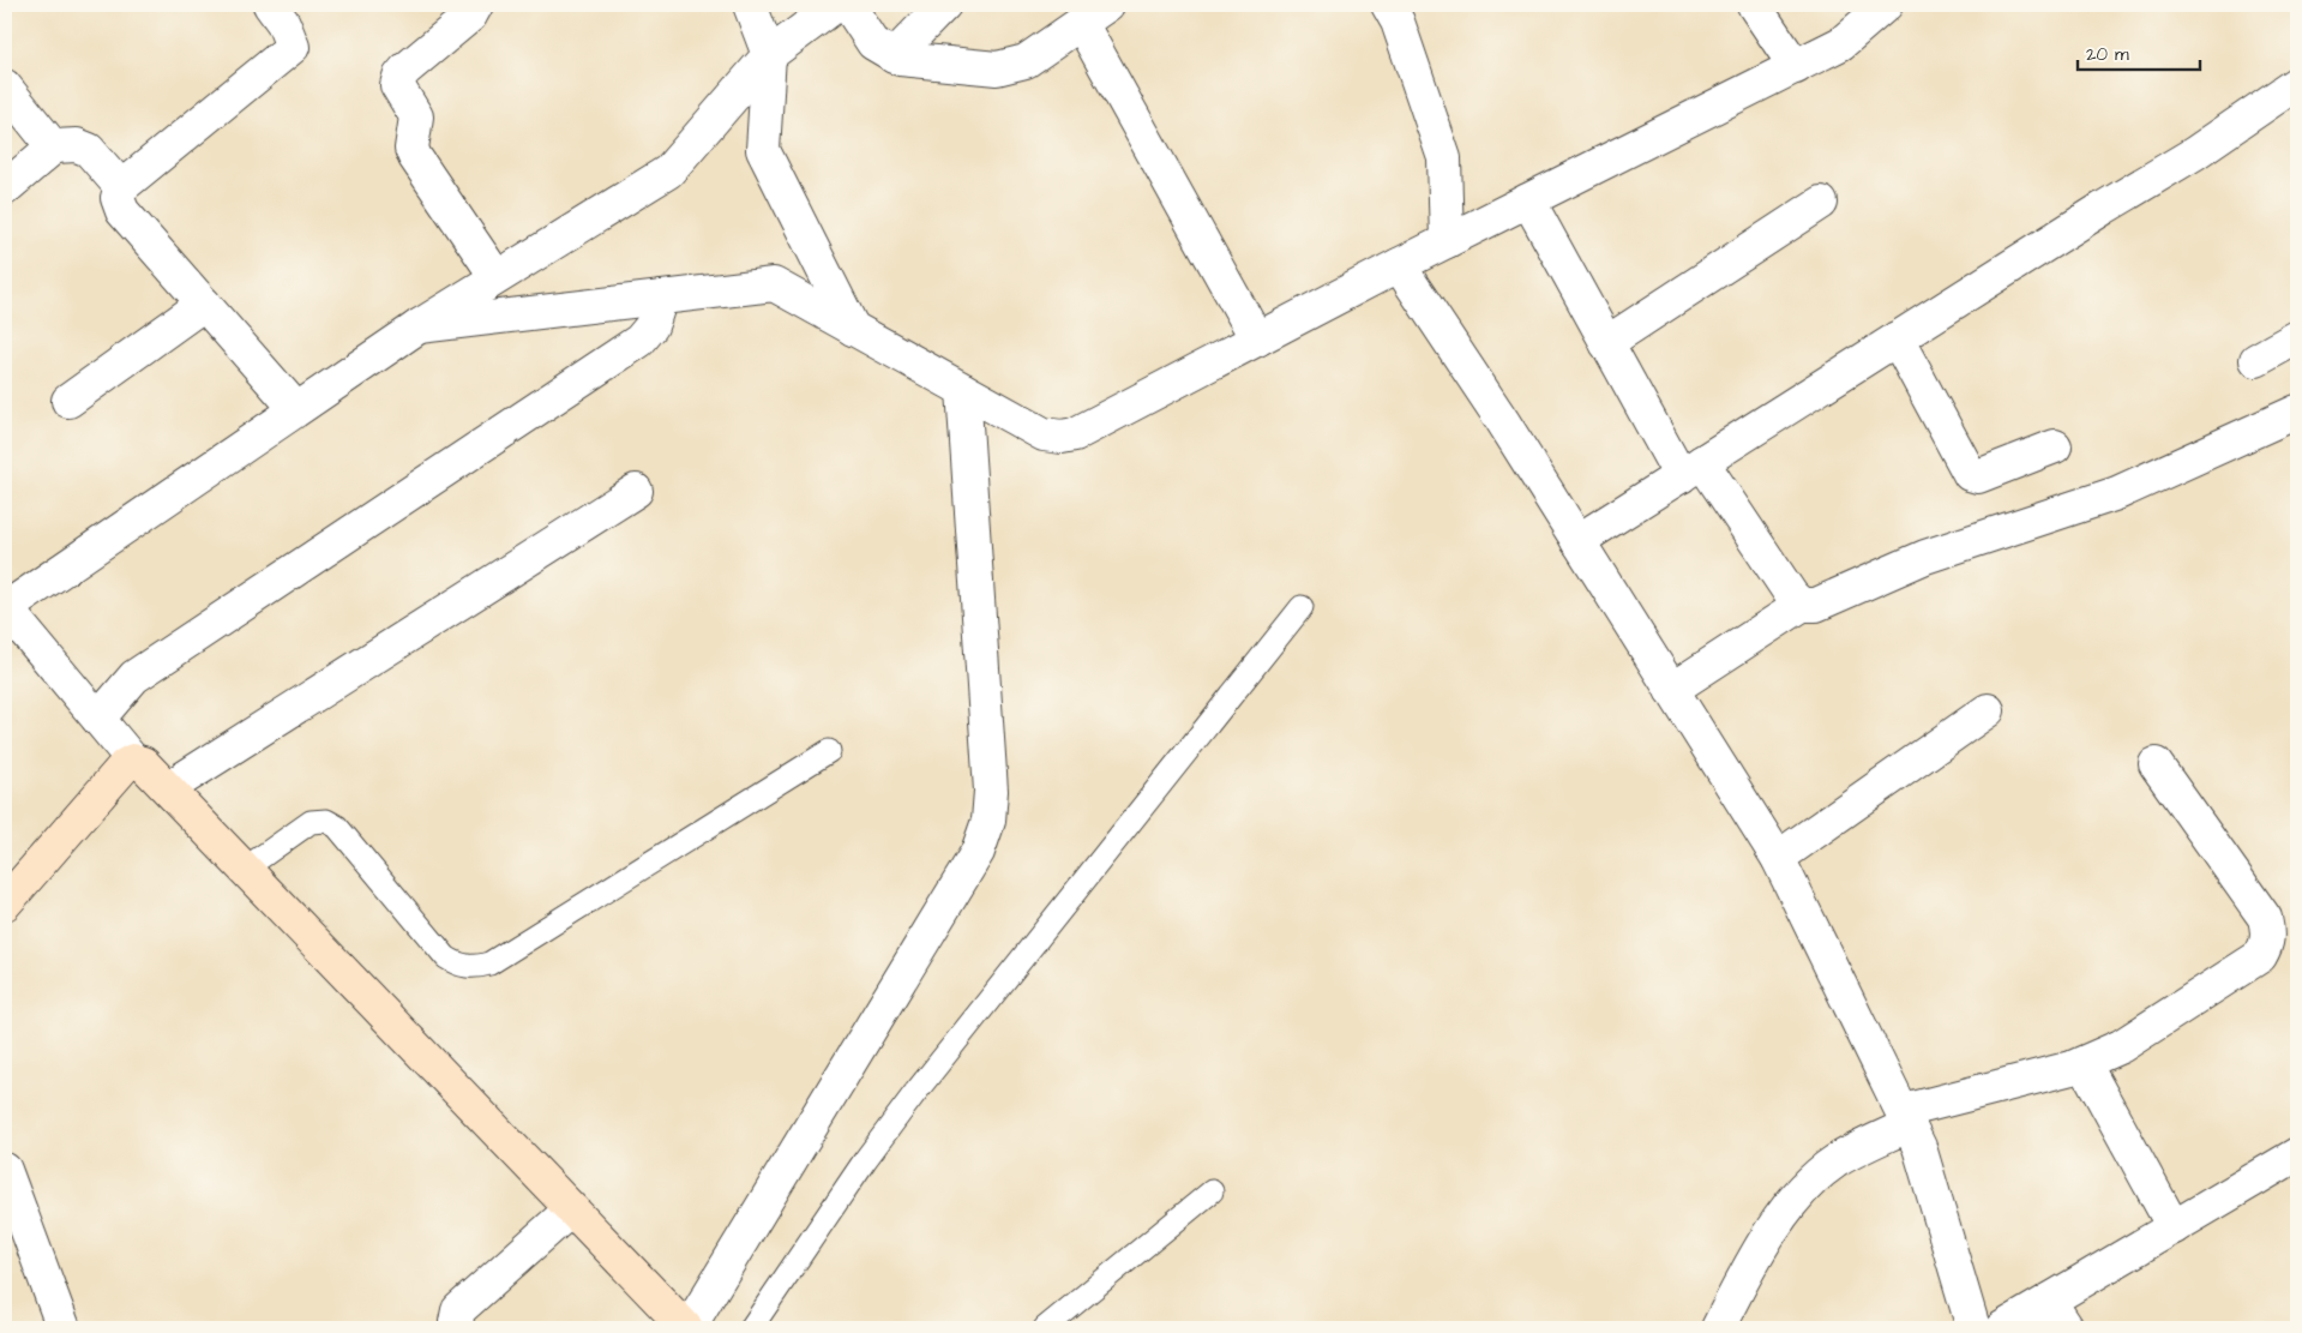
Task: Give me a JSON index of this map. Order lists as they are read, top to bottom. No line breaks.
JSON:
{"scale_bar":"20 m"}
